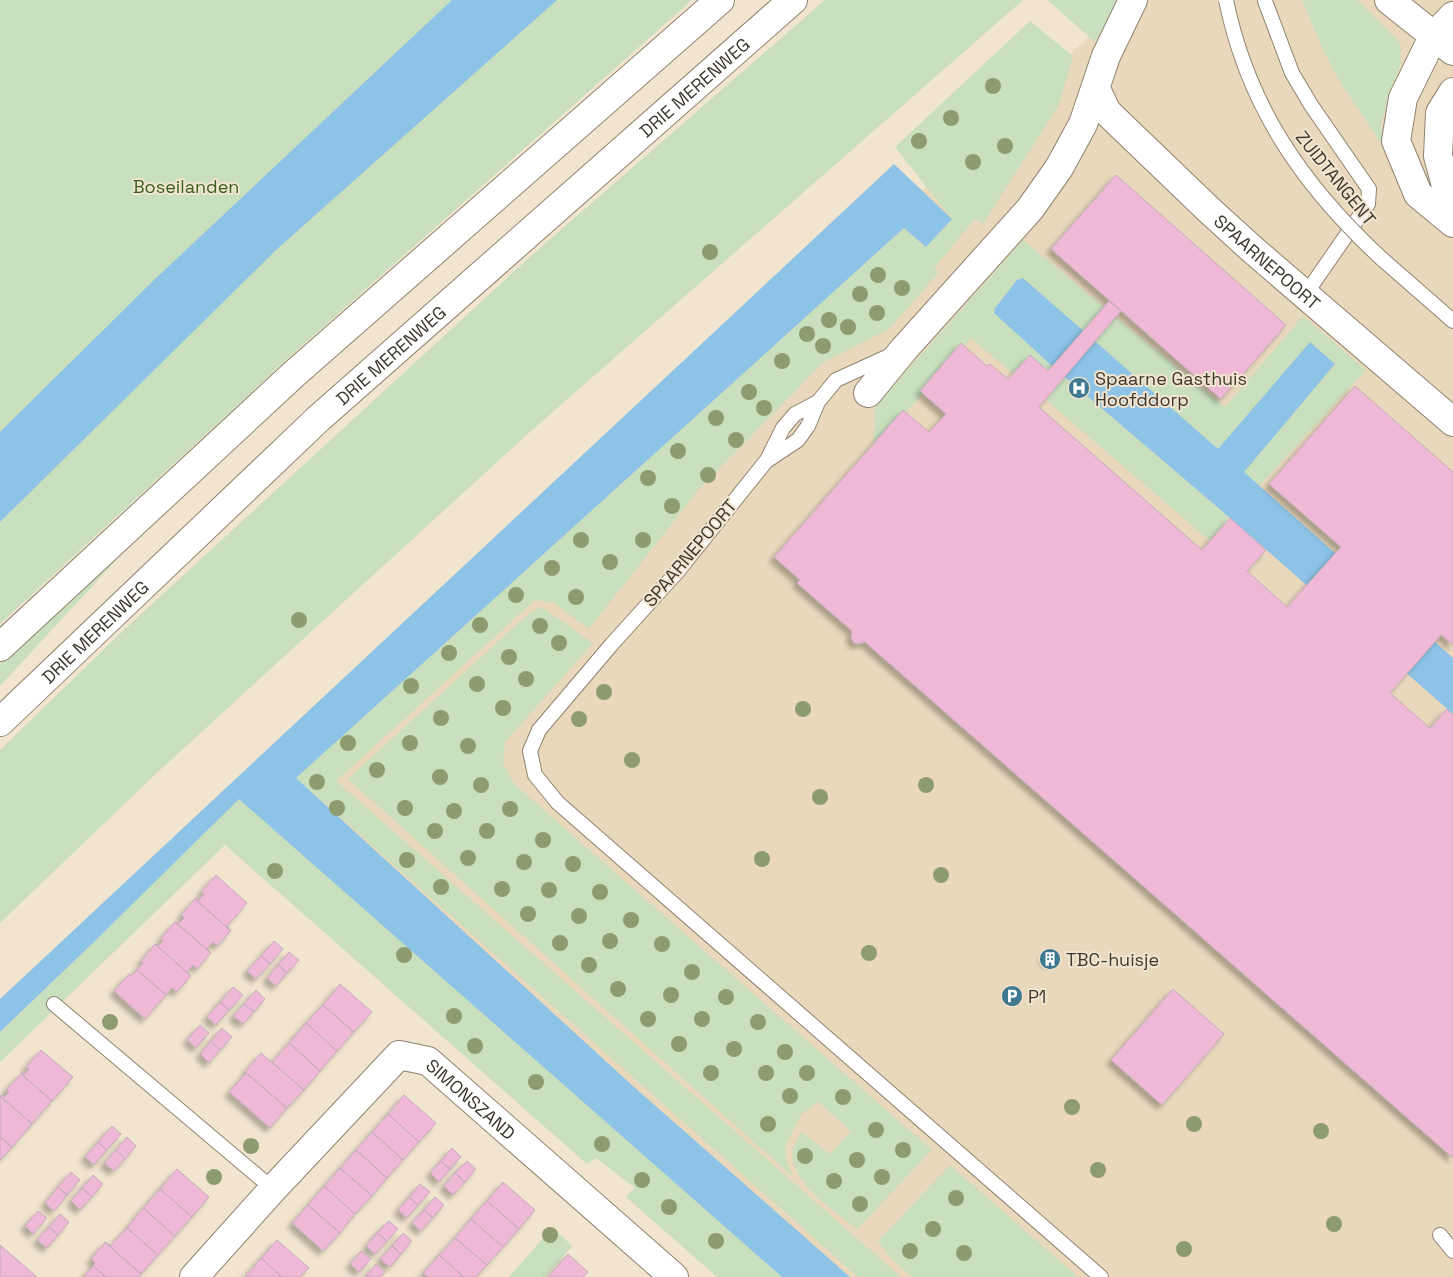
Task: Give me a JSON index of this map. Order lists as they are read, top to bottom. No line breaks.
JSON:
{"streets":{"main road":["DRIE MERENWEG","SPAARNEPOORT","SIMONSZAND"],"lane":["ZUIDTANGENT"]},"parks":["Boseilanden"],"places":{"hospital":["Spaarne Gasthuis Hoofddorp"],"building":["TBC-huisje"],"parking":["P1"]}}
